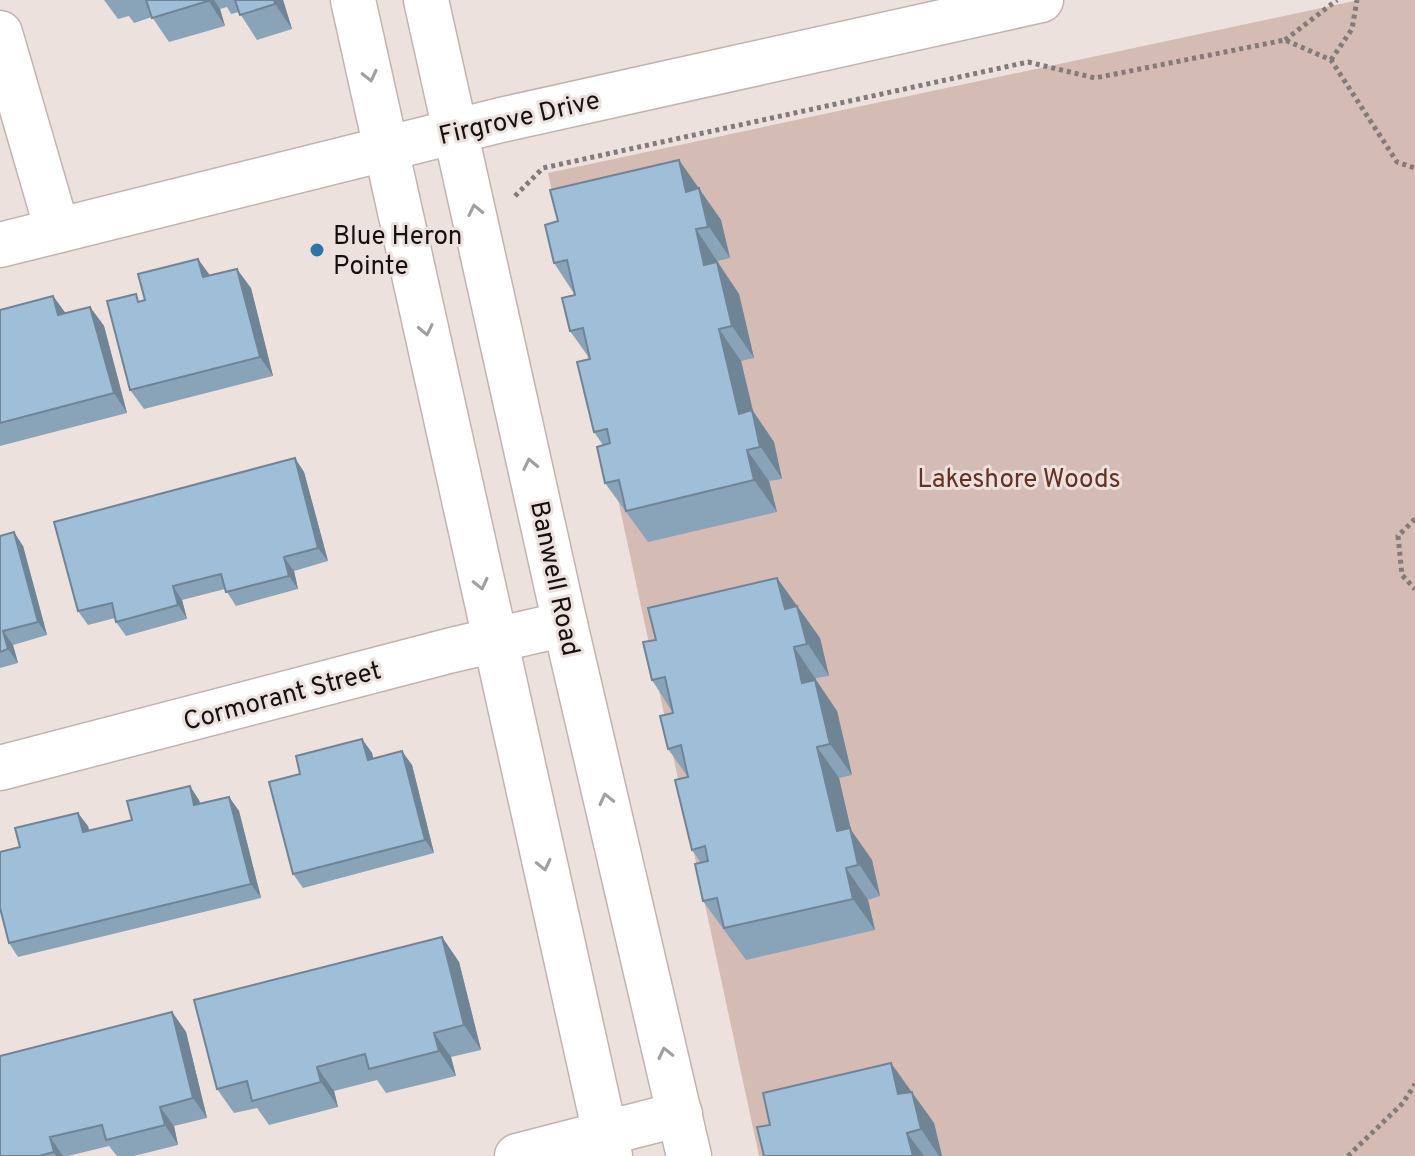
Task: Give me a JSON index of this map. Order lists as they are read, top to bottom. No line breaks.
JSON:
{"streets":{"main road":["Firgrove Drive","Banwell Road","Cormorant Street"]},"crossings":[["Firgrove Drive","Banwell Road"],["Banwell Road","Cormorant Street"]],"parks":["Lakeshore Woods"],"places":["Blue Heron Pointe"]}
